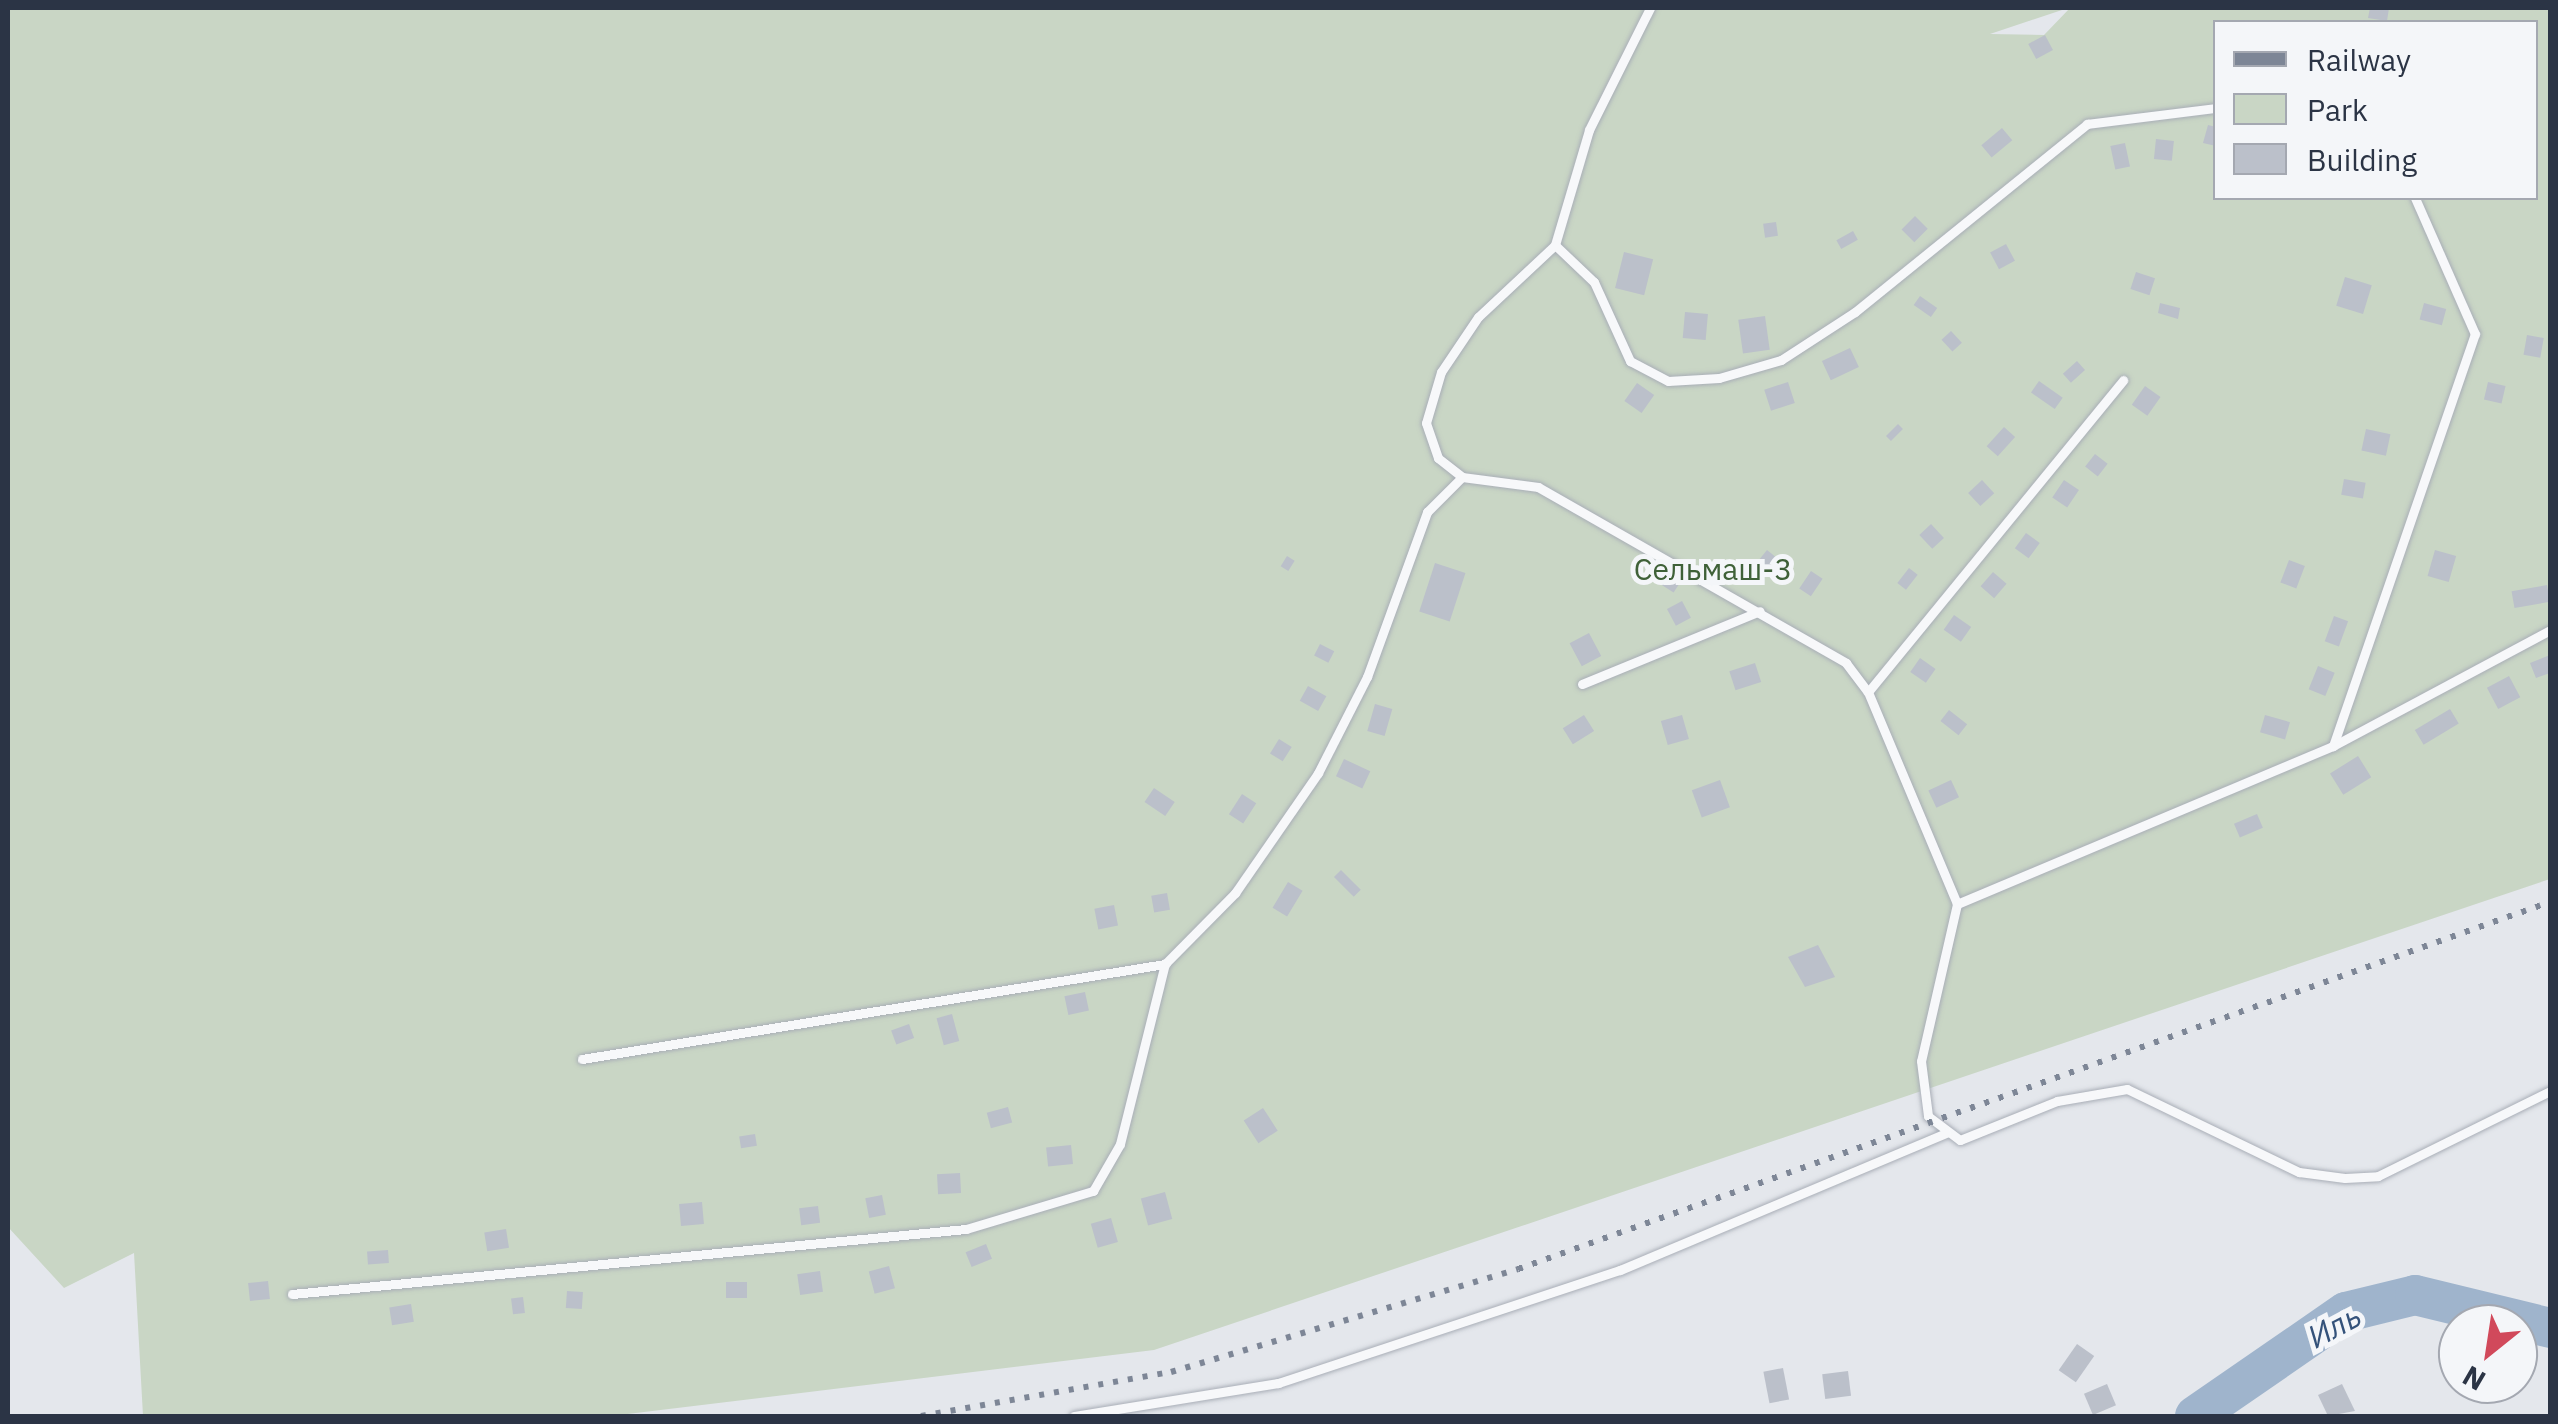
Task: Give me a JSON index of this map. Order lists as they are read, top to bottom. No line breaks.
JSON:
{"water":["Иль"],"parks":["Сельмаш-3"],"legend":["Railway","Park","Building"],"north":"bottom left"}
